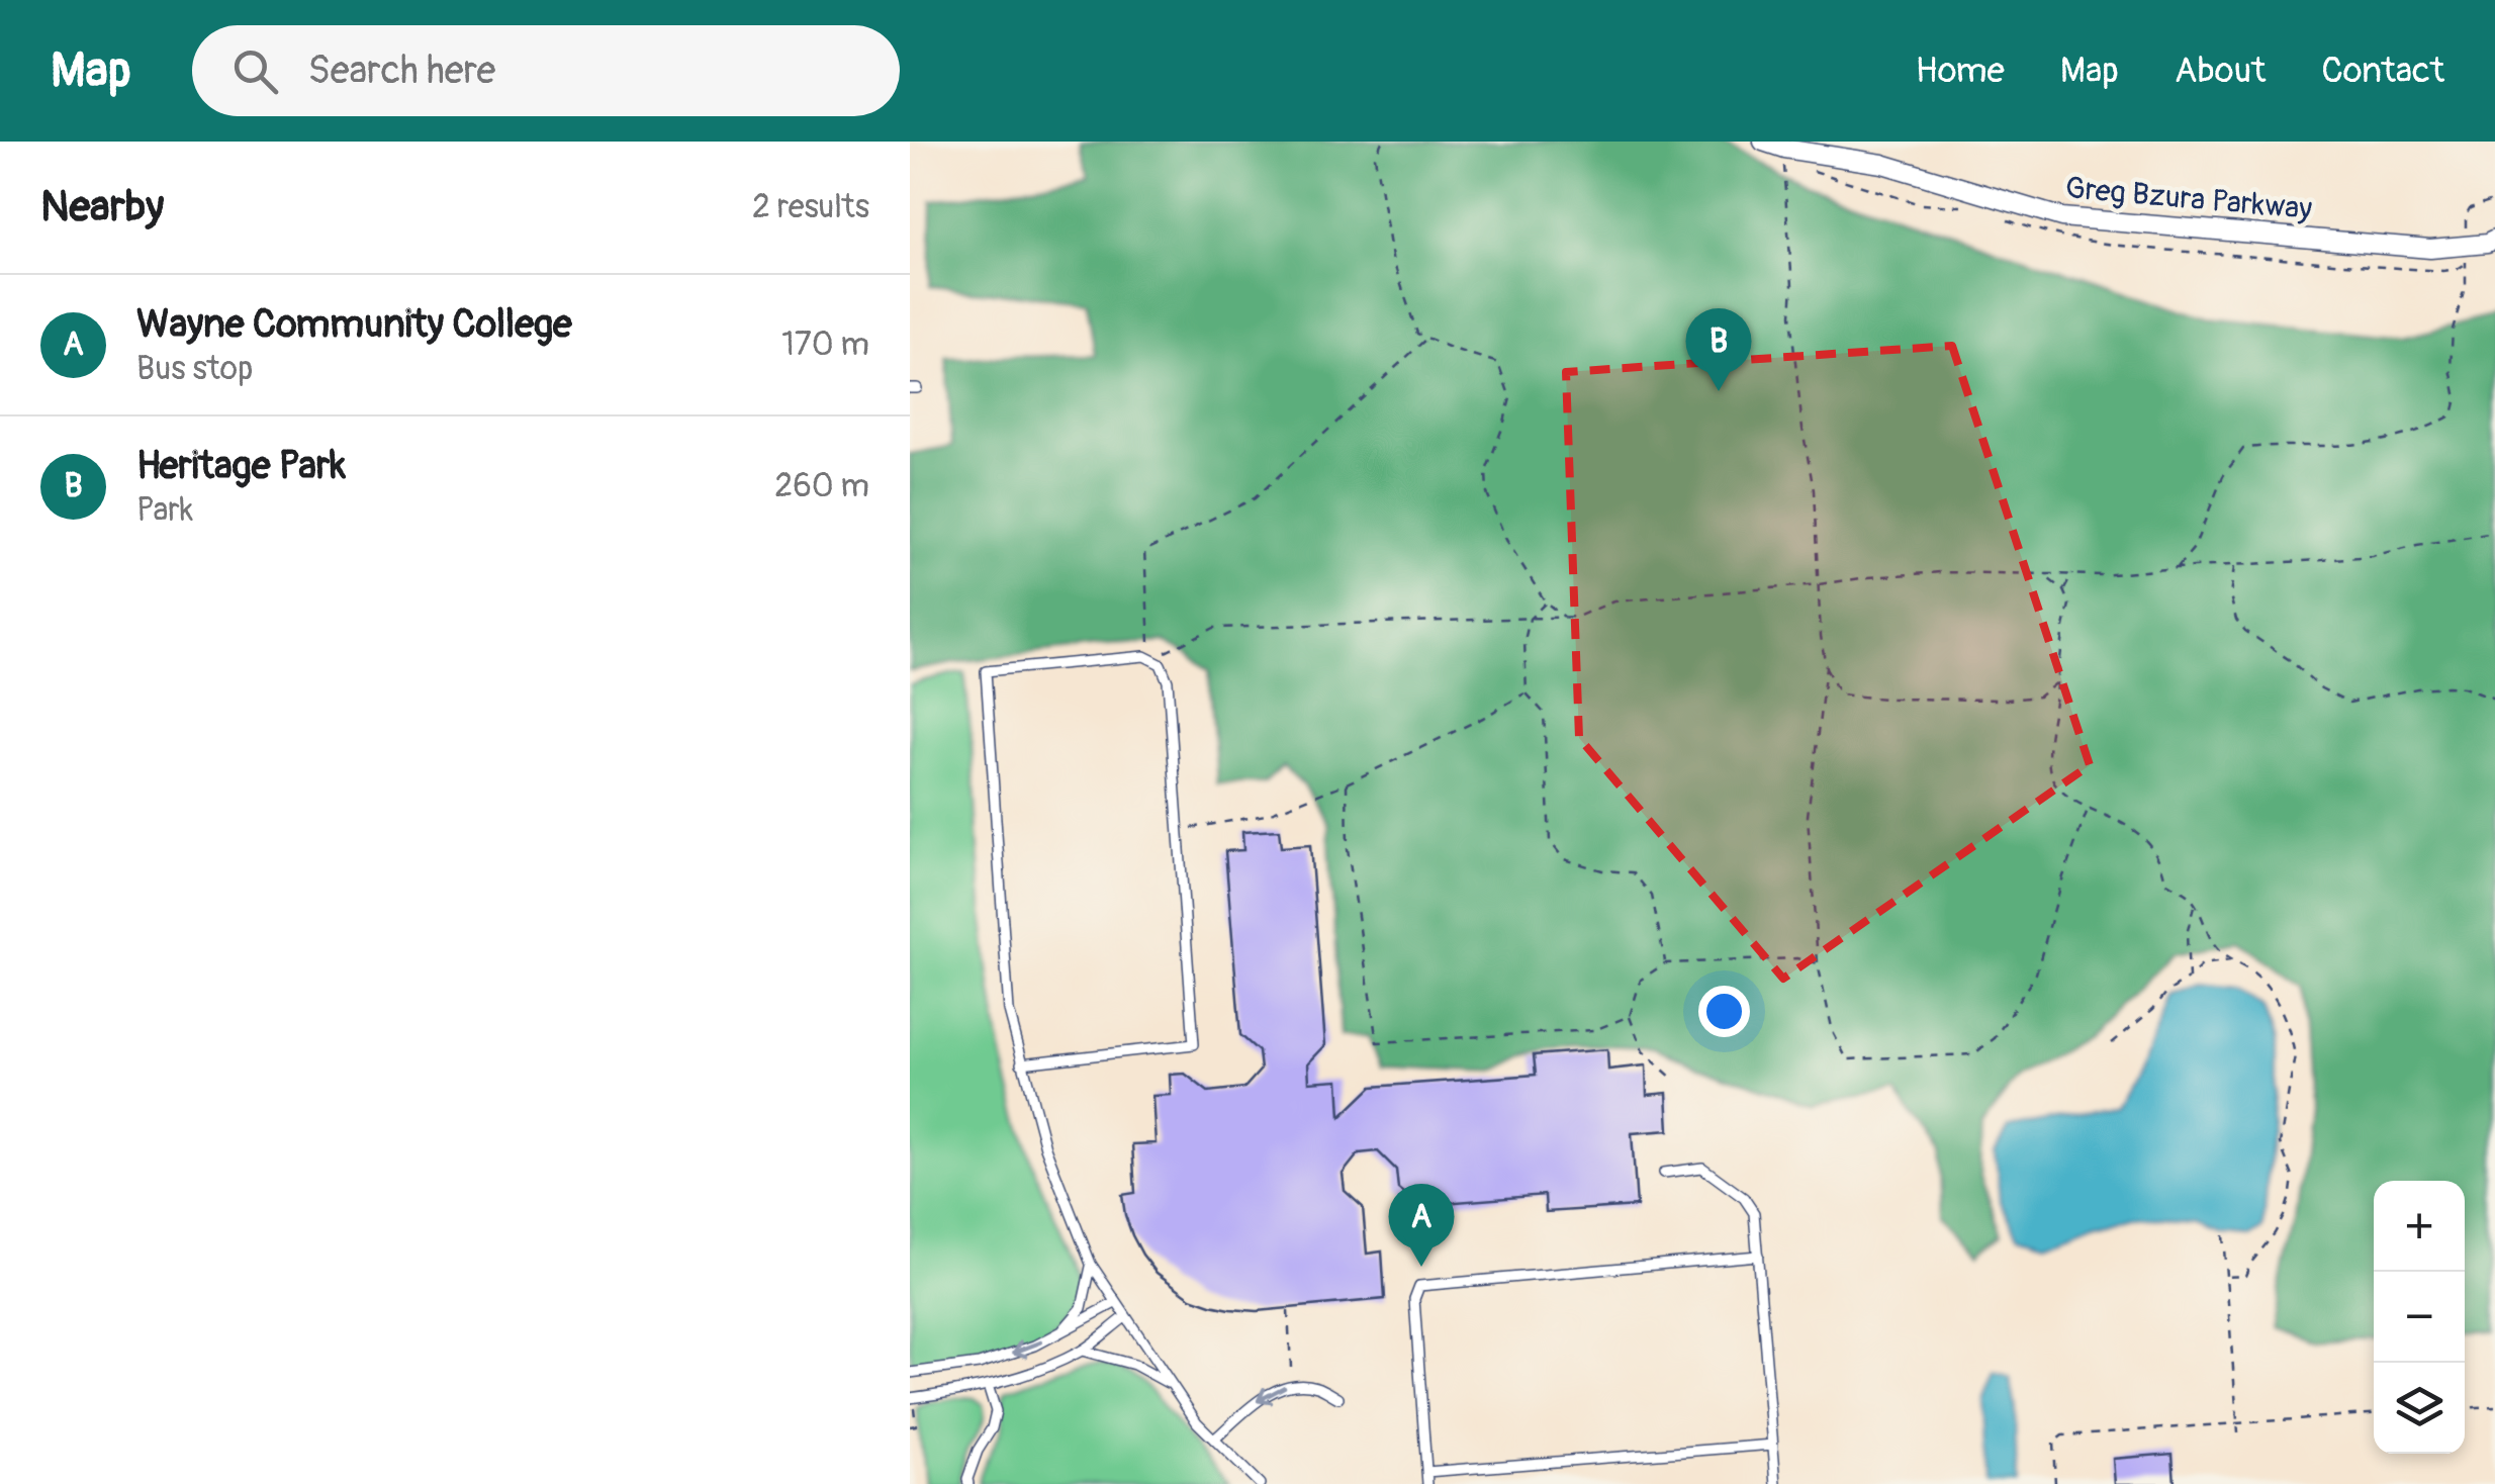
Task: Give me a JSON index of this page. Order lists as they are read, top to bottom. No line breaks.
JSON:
{"streets":{"street":["Greg Bzura Parkway"]},"page":{"header":"Map","search":"Search here","nav":["Home","Map","About","Contact"],"heading":["Nearby","2 results"],"list":[{"mark":"A","name":"Wayne Community College","note":"Bus stop","value":"170 m"},{"mark":"B","name":"Heritage Park","note":"Park","value":"260 m"}],"pins":["B","A"],"map_buttons":["+","−"]}}
